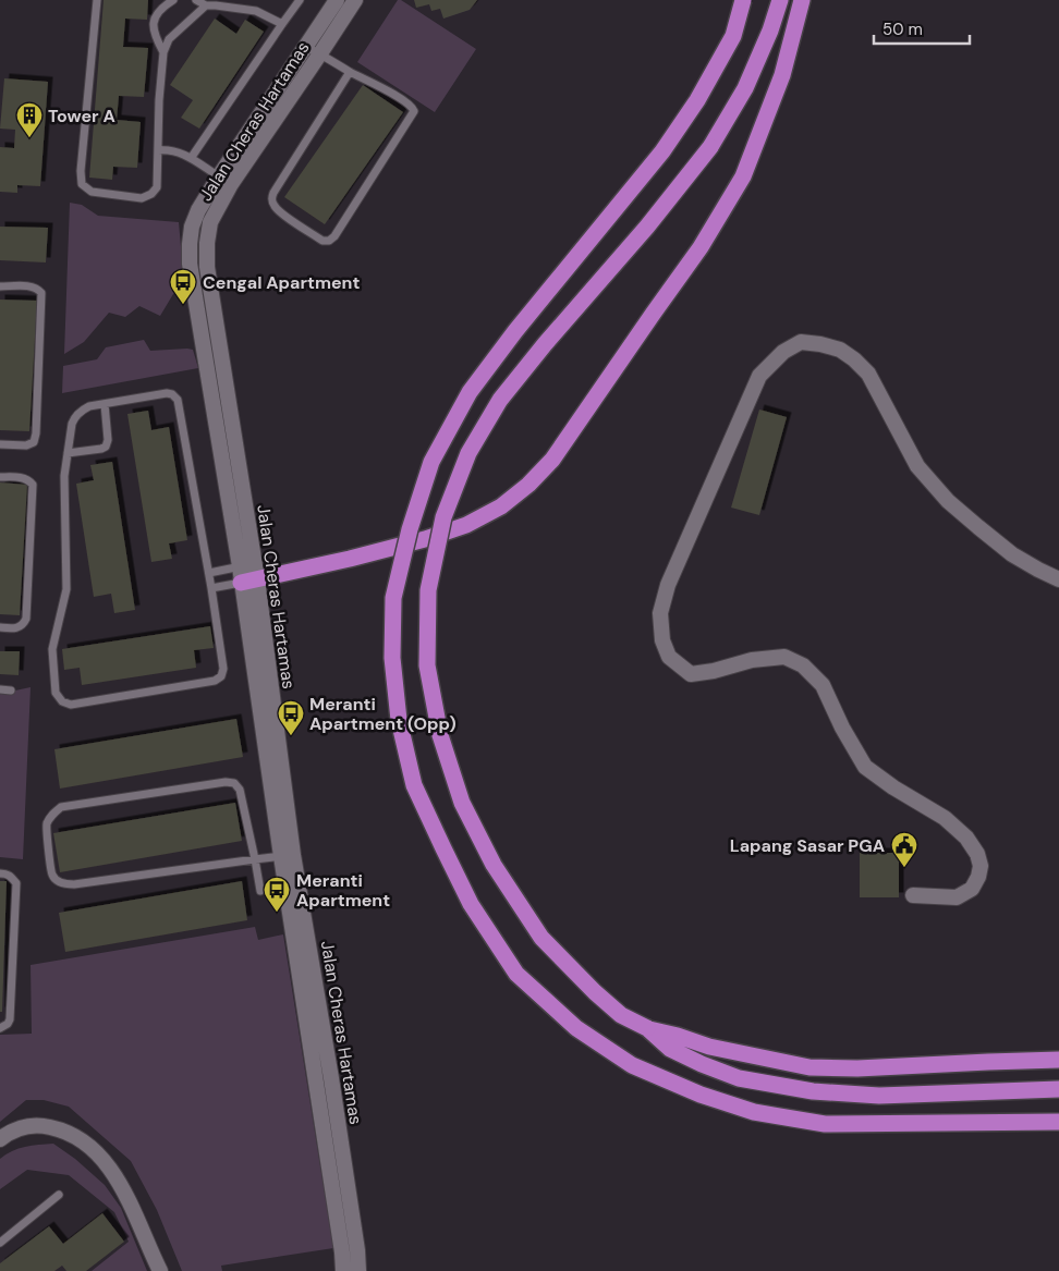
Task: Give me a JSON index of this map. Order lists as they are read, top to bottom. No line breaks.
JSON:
{"streets":{"street":["Jalan Cheras Hartamas"]},"places":{"building":["Tower A"],"bus stop":["Cengal Apartment","Meranti Apartment (Opp)","Meranti Apartment"],"public building":["Lapang Sasar PGA"]},"scale_bar":"50 m"}
